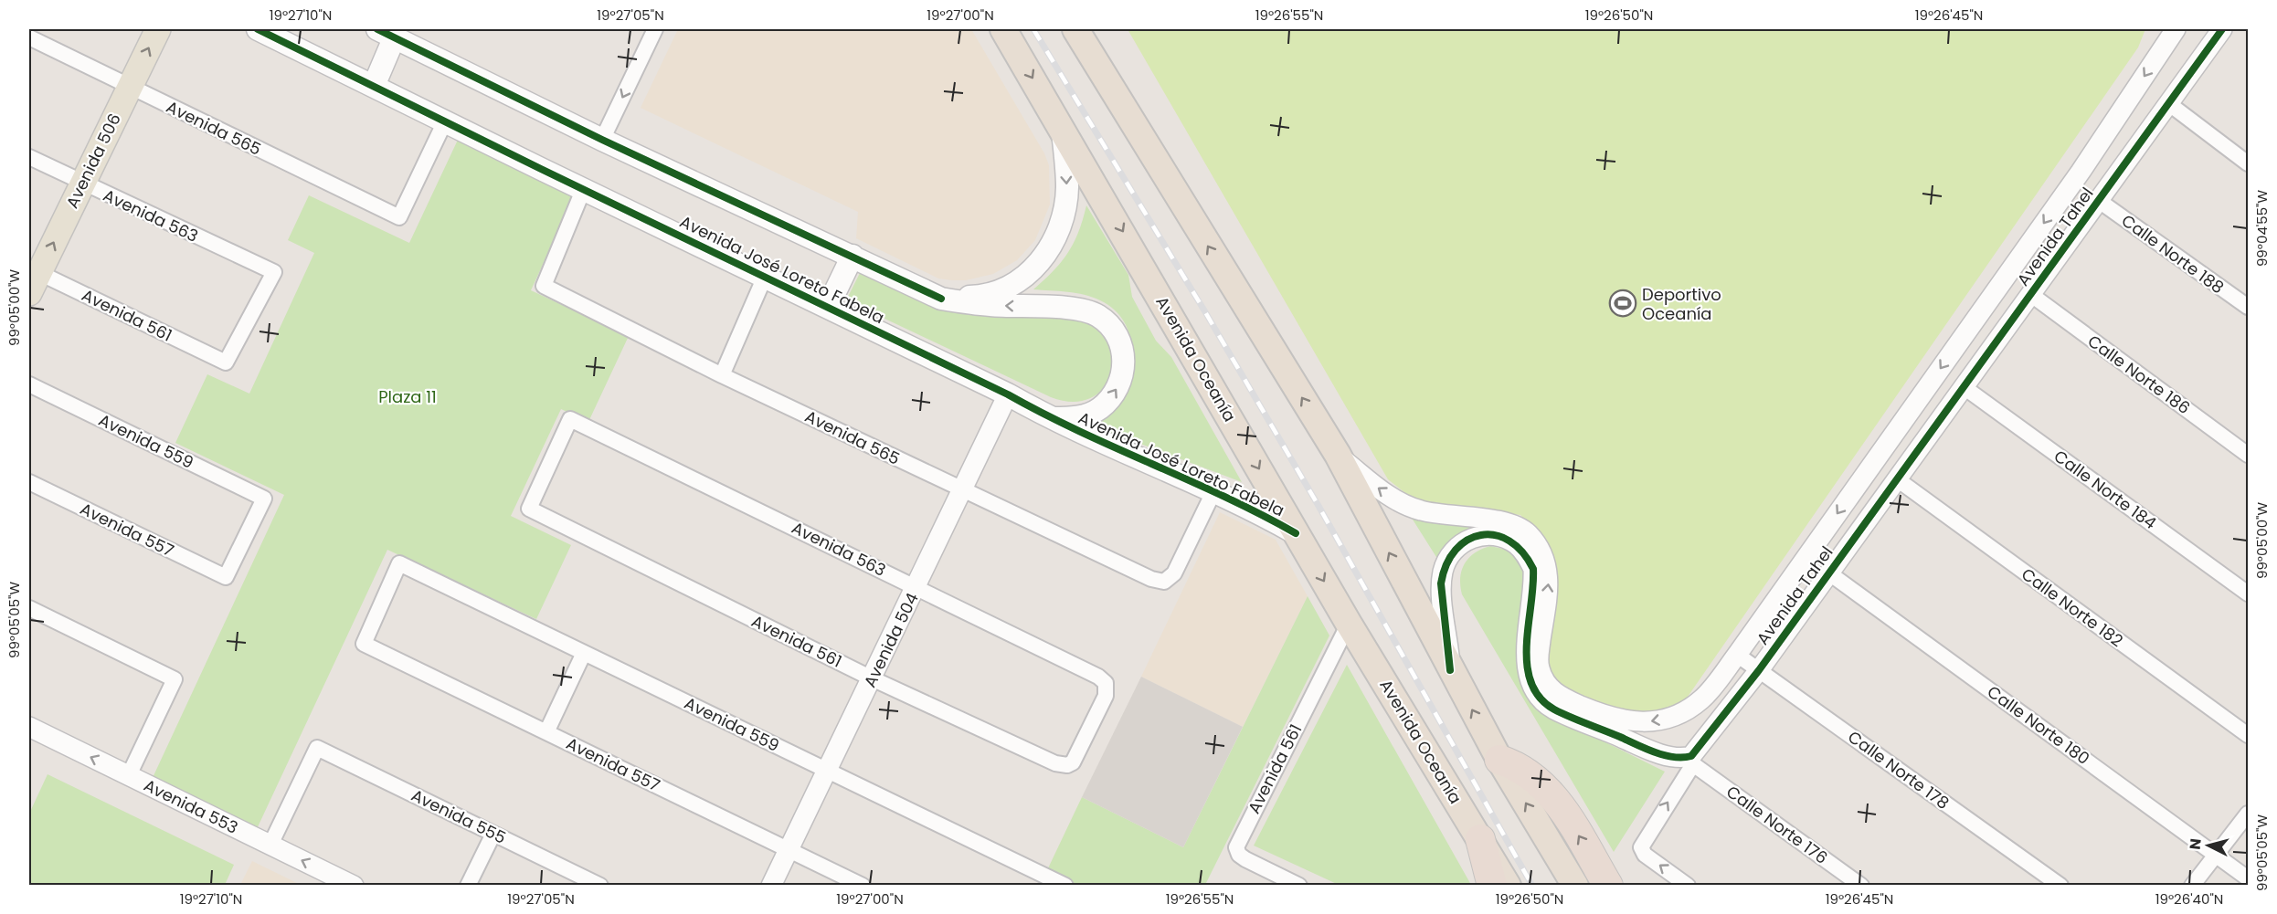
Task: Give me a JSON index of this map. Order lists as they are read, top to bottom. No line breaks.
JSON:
{"streets":{"highway":["Avenida Oceanía"],"main road":["Avenida 506","Avenida José Loreto Fabela"],"street":["Avenida 565","Avenida 563","Avenida Tahel","Calle Norte 188","Avenida 561","Calle Norte 186","Avenida 559","Calle Norte 184","Avenida 557","Calle Norte 182","Avenida 504","Calle Norte 180","Calle Norte 178","Avenida 553","Avenida 555","Calle Norte 176"]},"crossings":[["Avenida 565","Avenida 506"],["Avenida 565","Avenida José Loreto Fabela"],["Avenida 565","Avenida 504"],["Avenida 506","Avenida 563"],["Avenida 506","Avenida 561"],["Avenida 563","Avenida 561"],["Avenida 563","Avenida 504"],["Avenida Tahel","Calle Norte 188"],["Avenida Tahel","Calle Norte 186"],["Avenida Tahel","Calle Norte 184"],["Avenida Tahel","Calle Norte 182"],["Avenida Tahel","Calle Norte 180"],["Avenida Tahel","Calle Norte 178"],["Avenida Tahel","Calle Norte 176"],["Avenida José Loreto Fabela","Avenida Oceanía"],["Avenida José Loreto Fabela","Avenida 504"],["Avenida 561","Avenida Oceanía"],["Avenida 561","Avenida 504"],["Avenida 559","Avenida 557"],["Avenida 559","Avenida 504"],["Avenida 557","Avenida 504"],["Avenida 553","Avenida 555"]],"one_way":["Avenida 506","Avenida 553"],"parks":["Plaza 11"],"places":{"sports":["Deportivo Oceanía"]},"north":"left","coordinates":["19°27'10\"N","19°27'05\"N","19°27'00\"N","19°26'55\"N","19°26'50\"N","19°26'45\"N","99°04'55\"W","99°05'00\"W","99°05'05\"W","19°26'40\"N"]}
